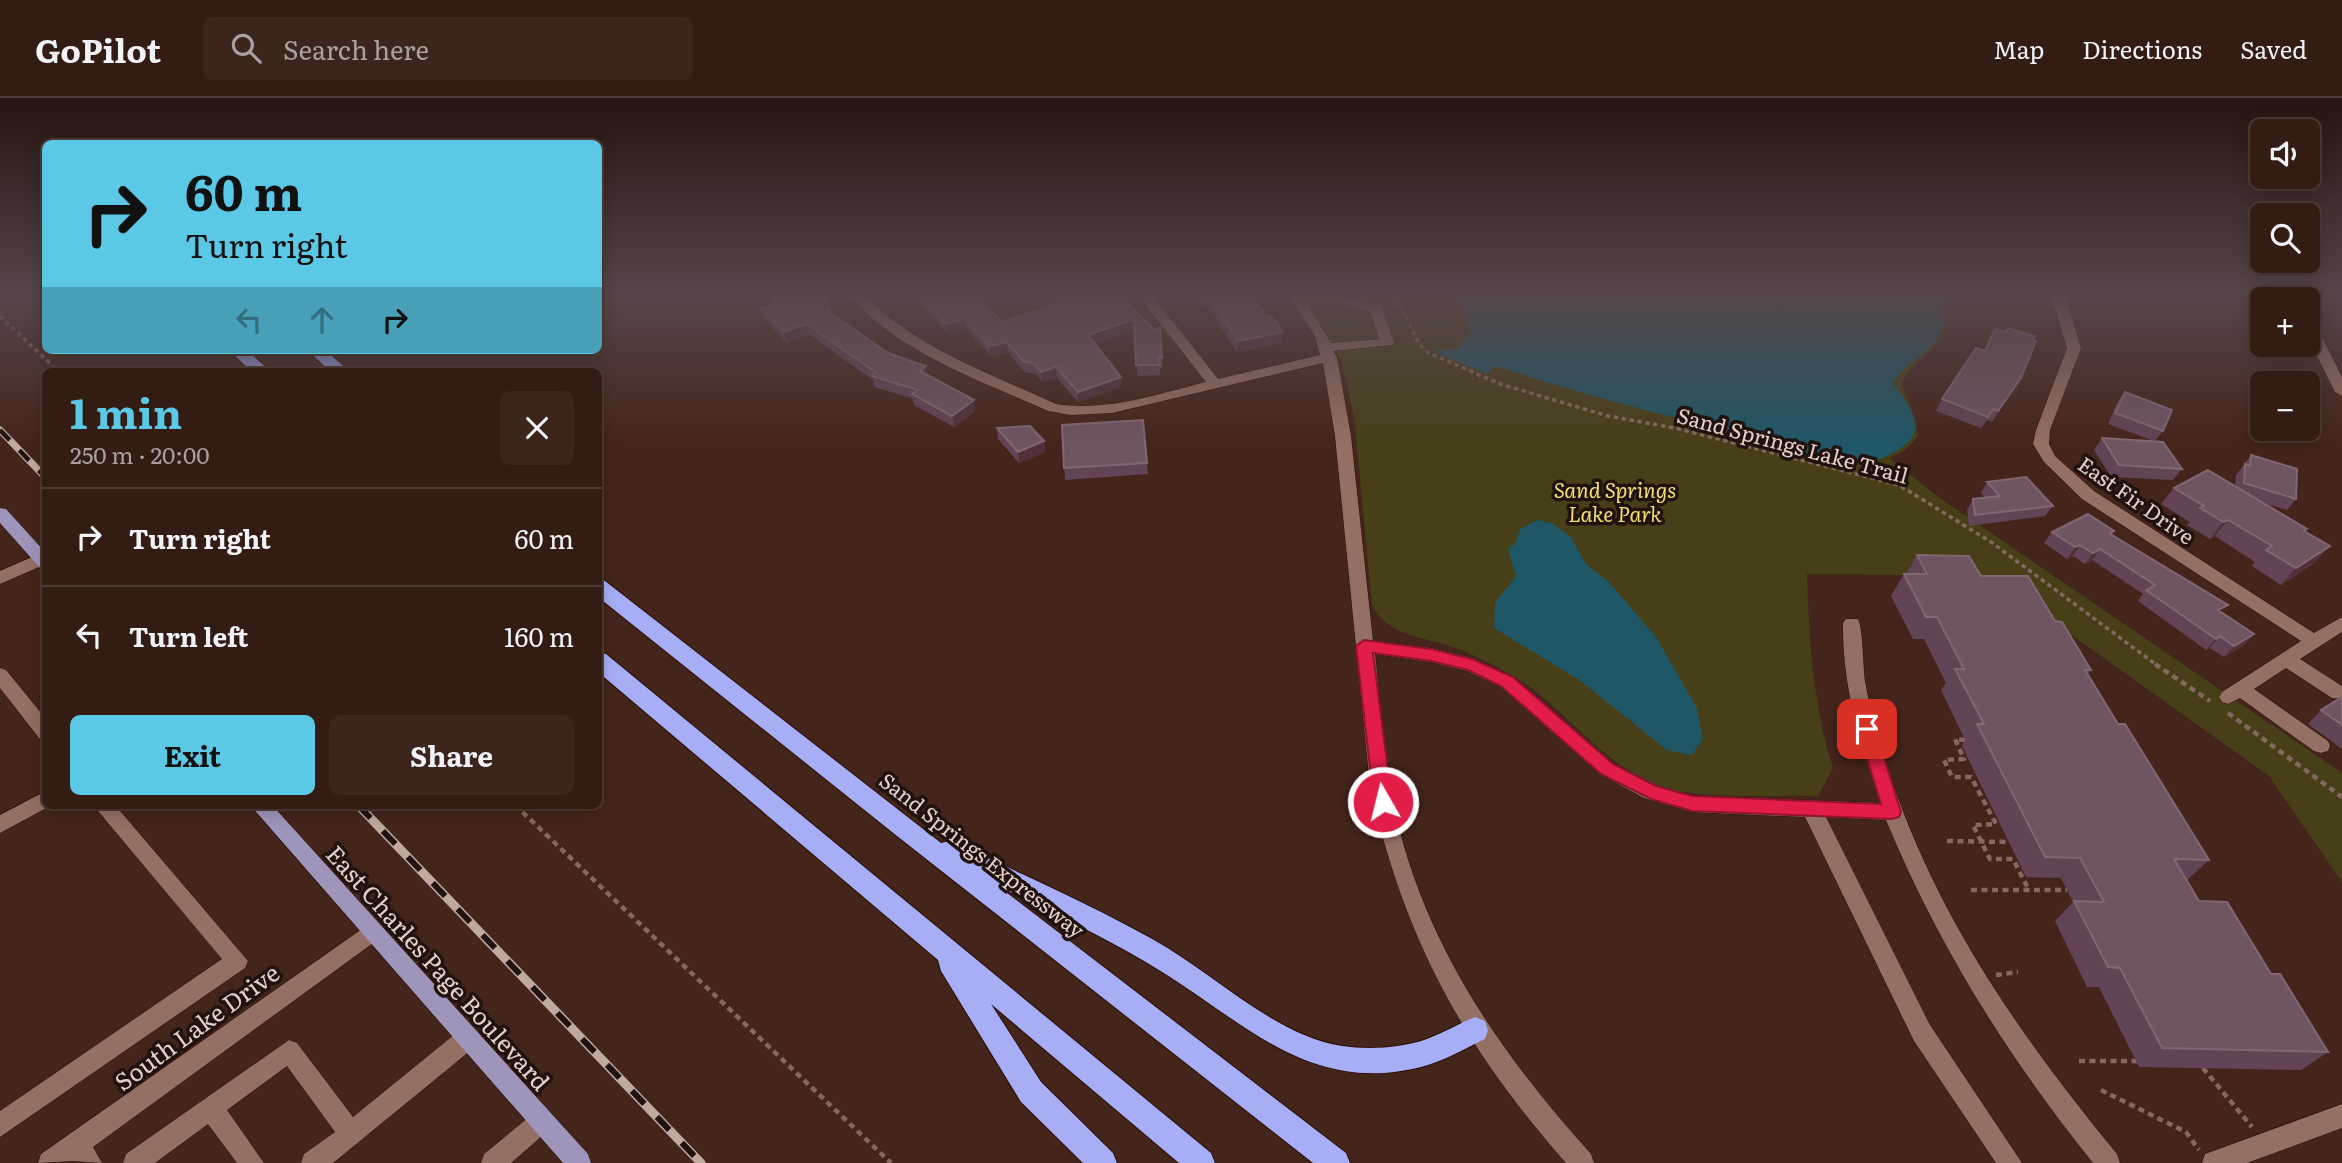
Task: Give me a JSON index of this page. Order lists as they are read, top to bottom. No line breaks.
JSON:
{"streets":{"highway":["Sand Springs Expressway"],"main road":["East Charles Page Boulevard"],"street":["East Fir Drive","South Lake Drive"],"path":["Sand Springs Lake Trail"]},"crossings":[["East Charles Page Boulevard","South Lake Drive"]],"parks":["Sand Springs Lake Park"],"page":{"header":"GoPilot","search":"Search here","nav":["Map","Directions","Saved"],"map_buttons":["+","−"],"turn":["60 m","Turn right"],"heading":["1 min","250 m · 20:00"],"list":[{"name":"Turn right","value":"60 m"},{"name":"Turn left","value":"160 m"}],"buttons":["Exit","Share"]}}
